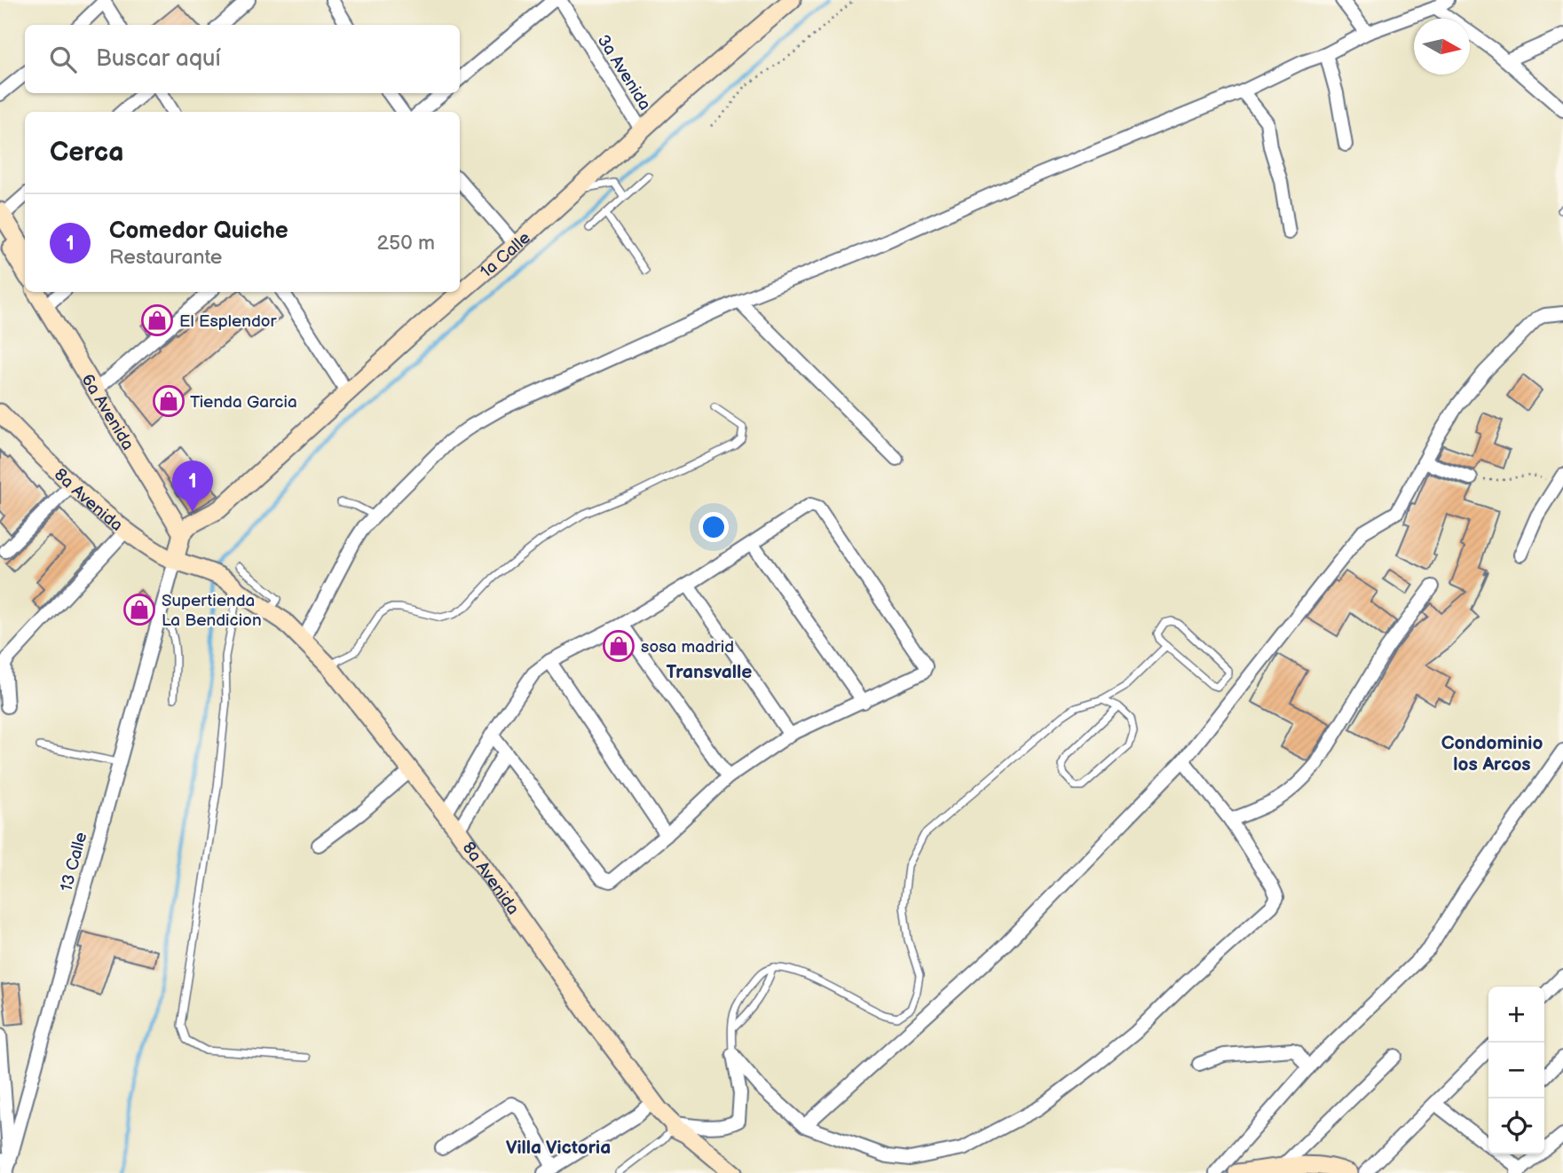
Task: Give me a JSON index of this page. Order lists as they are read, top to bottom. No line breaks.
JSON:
{"streets":{"street":["3a Avenida","1a Calle","6a Avenida","8a Avenida","13 Calle"]},"crossings":[["3a Avenida","1a Calle"],["1a Calle","6a Avenida"],["8a Avenida","13 Calle"]],"districts":["Transvalle","Condominio los Arcos","Villa Victoria"],"places":{"shop":["El Esplendor","Tienda Garcia","Supertienda La Bendicion","sosa madrid"]},"north":"right","page":{"search":"Buscar aquí","heading":"Cerca","list":[{"mark":"1","name":"Comedor Quiche","note":"Restaurante","value":"250 m"}],"pins":"1","map_buttons":["+","−"]}}
